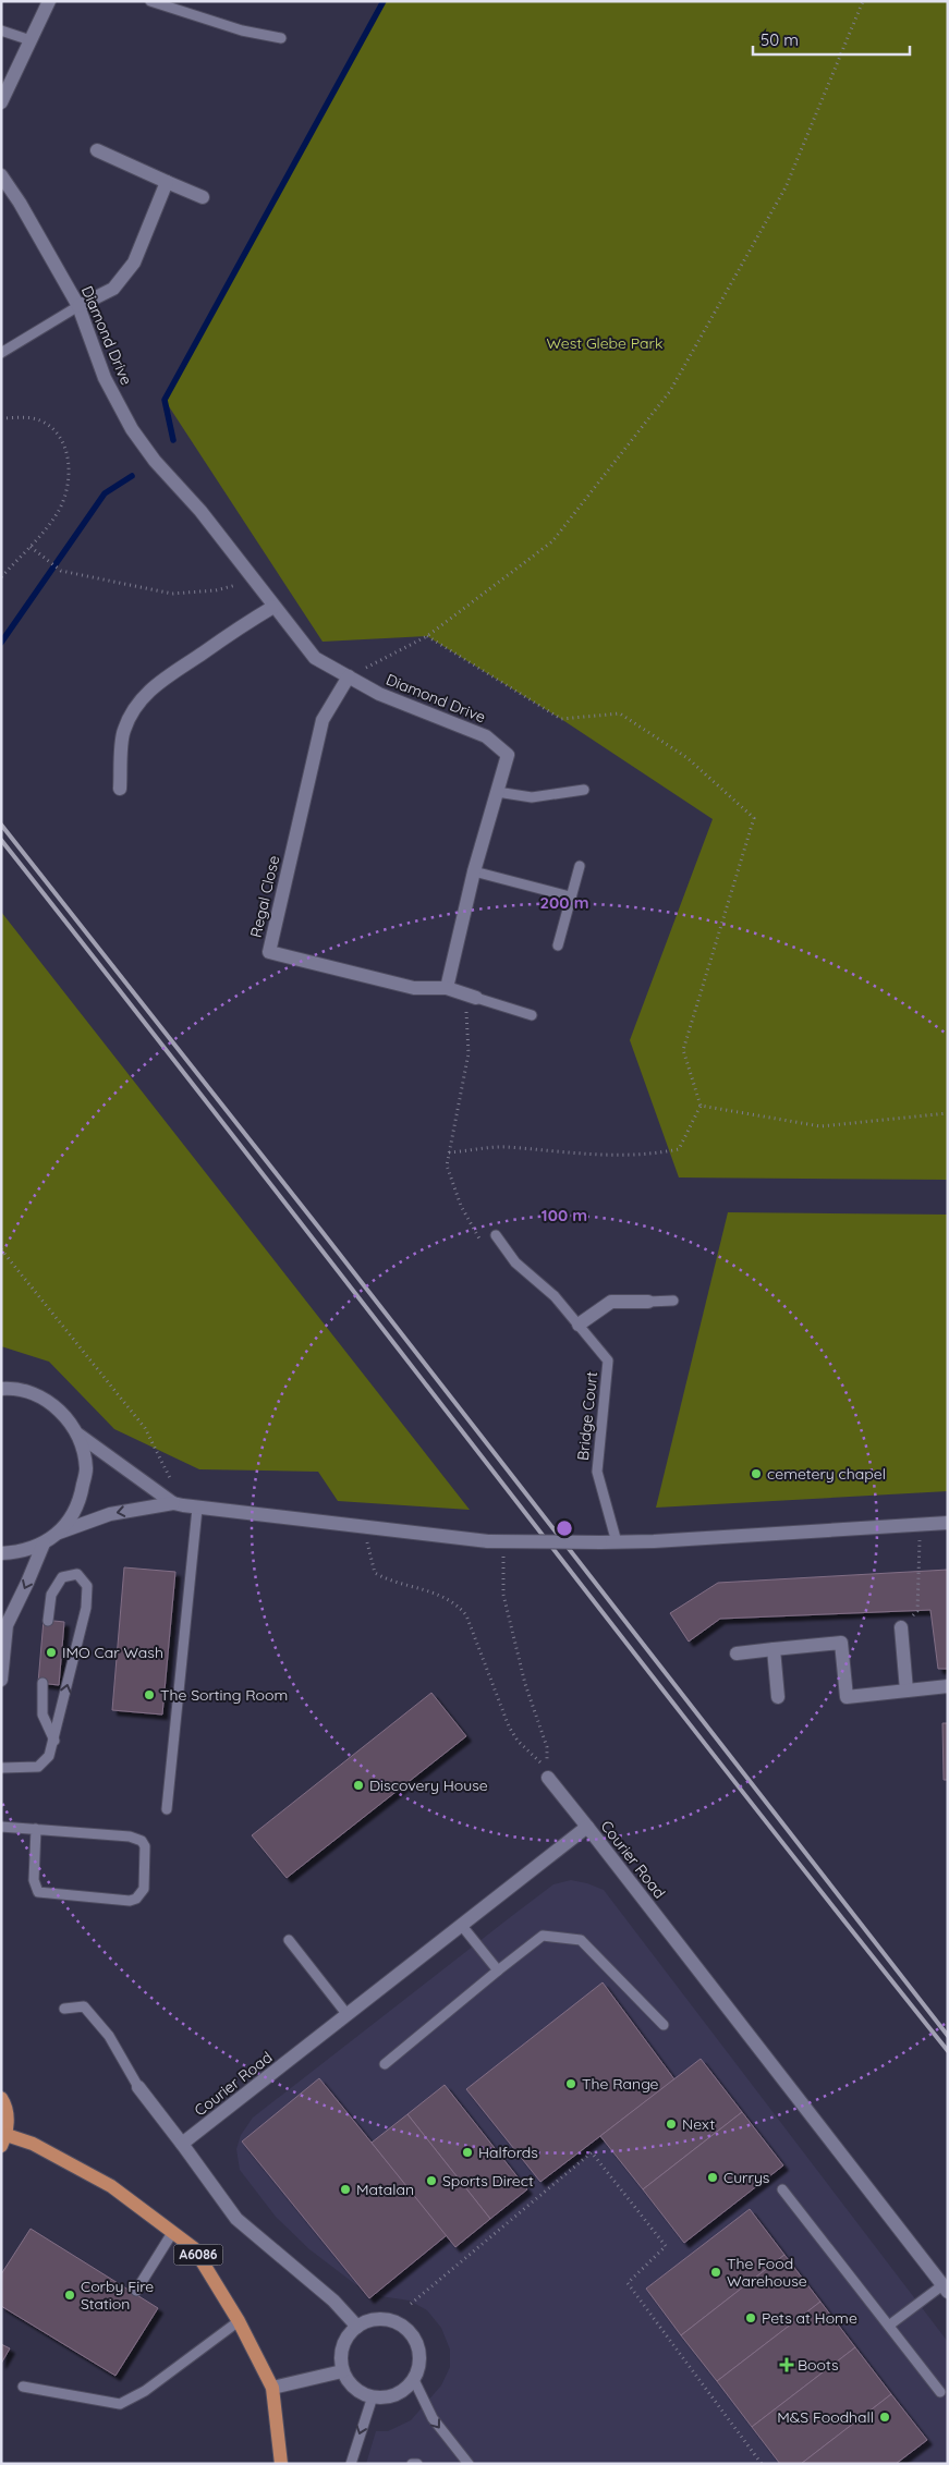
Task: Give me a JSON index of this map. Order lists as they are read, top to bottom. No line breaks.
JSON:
{"streets":{"main road":["A6086"],"street":["Diamond Drive","Regal Close","Courier Road"],"lane":["Bridge Court"]},"crossings":[["Diamond Drive","Regal Close"]],"parks":["West Glebe Park"],"places":{"other":["cemetery chapel","IMO Car Wash","The Sorting Room","Discovery House","The Range","Next","Halfords","Currys","Sports Direct","Matalan","The Food Warehouse","Corby Fire Station","Pets at Home","M&S Foodhall"],"health":["Boots"]},"scale_bar":"50 m","rings":["200 m","100 m"]}
